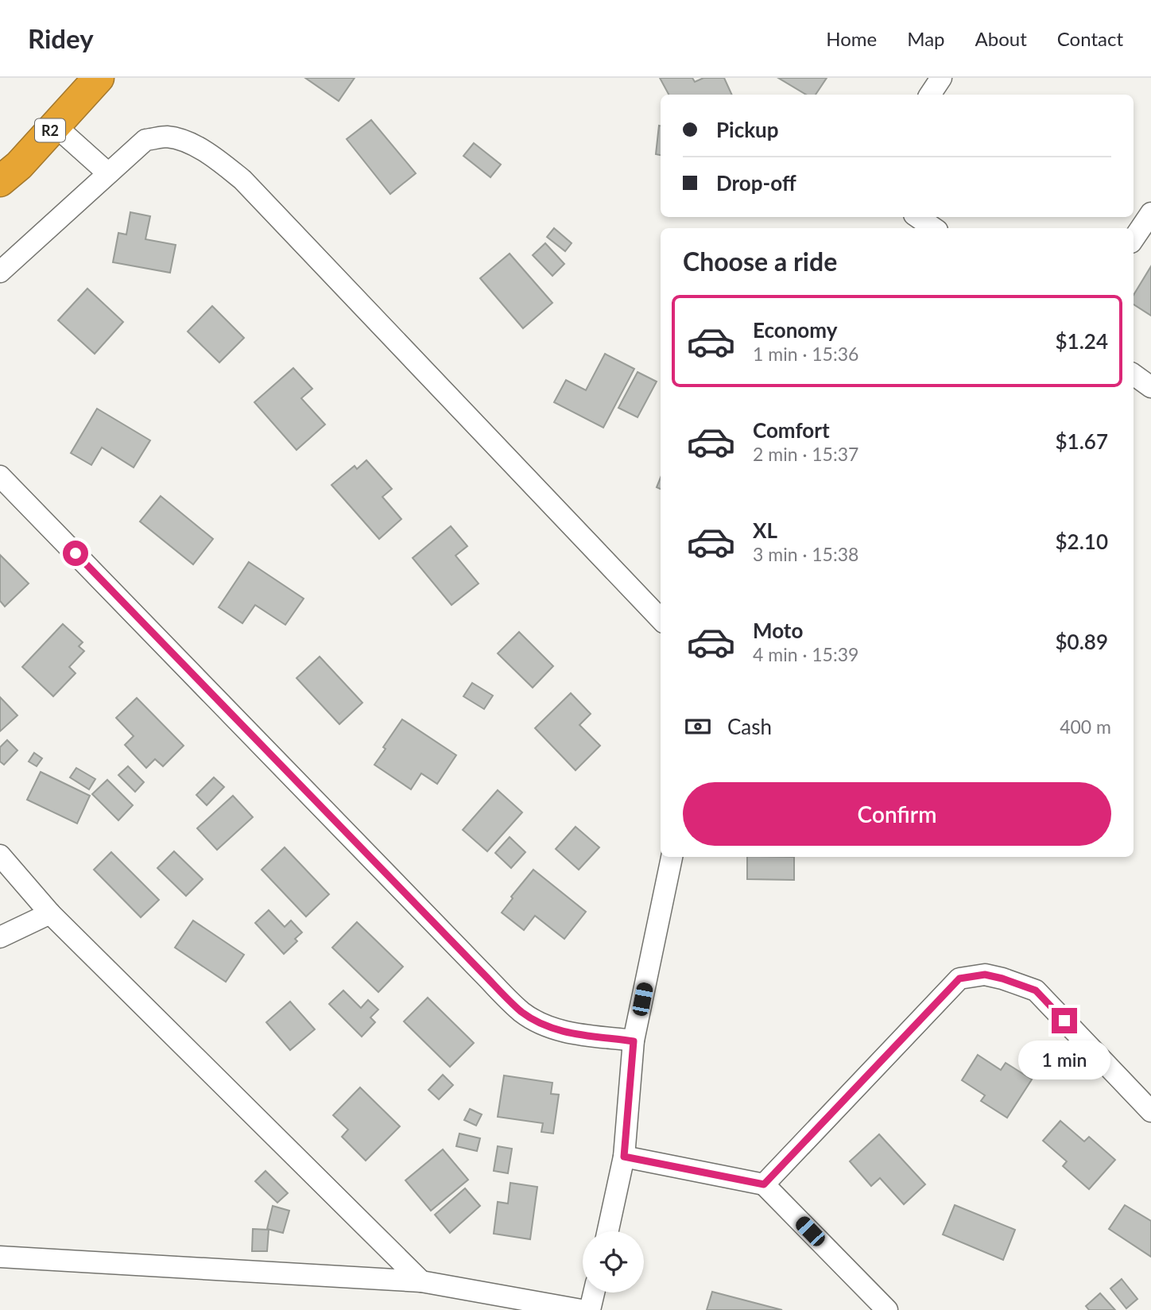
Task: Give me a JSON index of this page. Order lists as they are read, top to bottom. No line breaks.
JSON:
{"streets":{"highway":["R2"]},"page":{"header":"Ridey","nav":["Home","Map","About","Contact"],"banner":["Pickup","Drop-off"],"heading":"Choose a ride","list":[{"name":"Economy","note":"1 min · 15:36","value":"$1.24"},{"name":"Comfort","note":"2 min · 15:37","value":"$1.67"},{"name":"XL","note":"3 min · 15:38","value":"$2.10"},{"name":"Moto","note":"4 min · 15:39","value":"$0.89"}],"pay":["Cash","400 m"],"buttons":"Confirm","bubble":"1 min"}}
